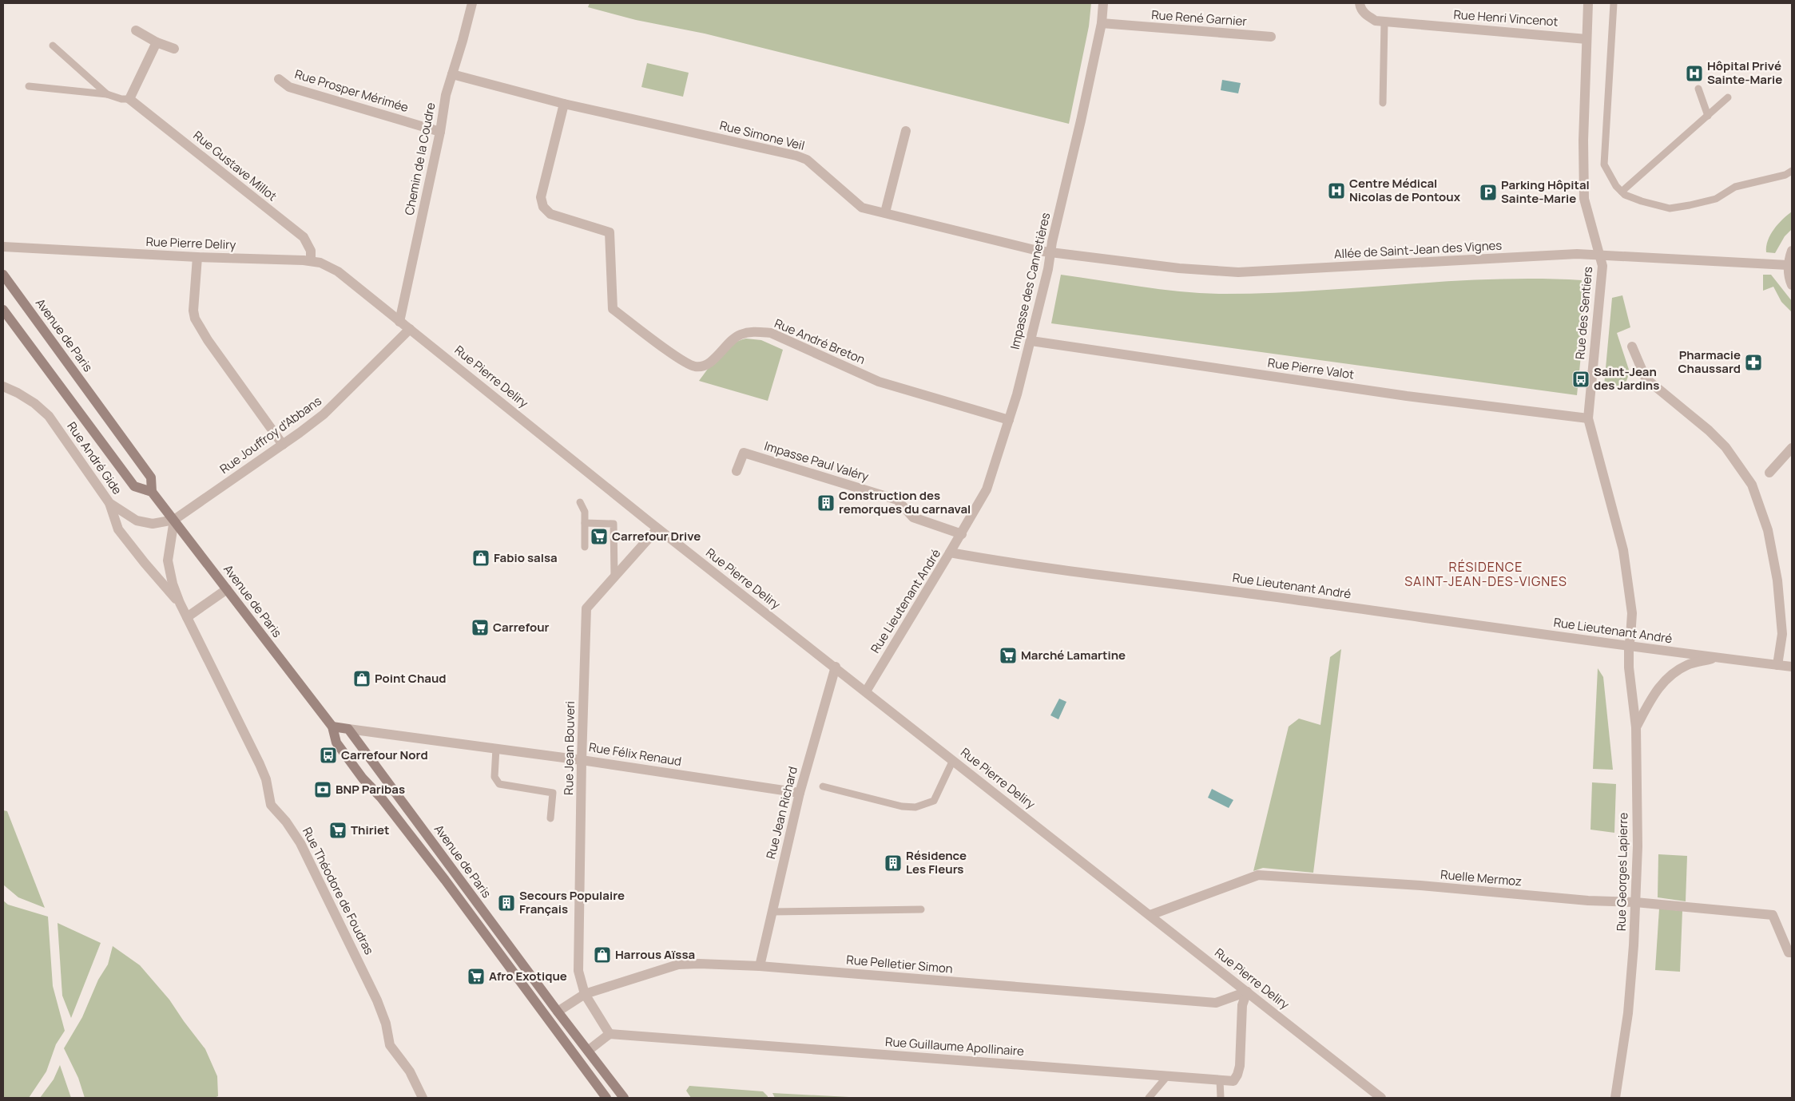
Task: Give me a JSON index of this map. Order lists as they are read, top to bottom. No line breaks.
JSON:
{"streets":{"main road":["Avenue de Paris"],"street":["Rue René Garnier","Rue Henri Vincenot","Rue Prosper Mérimée","Rue Simone Veil","Chemin de la Coudre","Rue Gustave Millot","Rue Pierre Deliry","Allée de Saint-Jean des Vignes","Impasse des Cannetières","Rue des Sentiers","Rue André Breton","Rue Pierre Valot","Rue Jouffroy d'Abbans","Rue André Gide","Impasse Paul Valéry","Rue Lieutenant André","Rue Jean Bouveri","Rue Félix Renaud","Rue Jean Richard","Rue Georges Lapierre","Ruelle Mermoz","Rue Théodore de Foudras","Rue Pelletier Simon","Rue Guillaume Apollinaire"]},"crossings":[["Rue René Garnier","Impasse des Cannetières"],["Rue Henri Vincenot","Rue des Sentiers"],["Rue Prosper Mérimée","Chemin de la Coudre"],["Rue Simone Veil","Chemin de la Coudre"],["Rue Simone Veil","Allée de Saint-Jean des Vignes"],["Rue Simone Veil","Impasse des Cannetières"],["Rue Simone Veil","Rue André Breton"],["Chemin de la Coudre","Rue Pierre Deliry"],["Rue Gustave Millot","Rue Pierre Deliry"],["Rue Pierre Deliry","Rue Jouffroy d'Abbans"],["Rue Pierre Deliry","Rue Lieutenant André"],["Rue Pierre Deliry","Rue Jean Bouveri"],["Rue Pierre Deliry","Rue Jean Richard"],["Rue Pierre Deliry","Ruelle Mermoz"],["Rue Pierre Deliry","Rue Pelletier Simon"],["Rue Pierre Deliry","Rue Guillaume Apollinaire"],["Allée de Saint-Jean des Vignes","Impasse des Cannetières"],["Allée de Saint-Jean des Vignes","Rue des Sentiers"],["Impasse des Cannetières","Rue André Breton"],["Impasse des Cannetières","Rue Pierre Valot"],["Impasse des Cannetières","Impasse Paul Valéry"],["Impasse des Cannetières","Rue Lieutenant André"],["Rue des Sentiers","Rue Pierre Valot"],["Rue des Sentiers","Rue Lieutenant André"],["Rue des Sentiers","Rue Georges Lapierre"],["Avenue de Paris","Rue Jouffroy d'Abbans"],["Avenue de Paris","Rue André Gide"],["Avenue de Paris","Rue Félix Renaud"],["Avenue de Paris","Rue Théodore de Foudras"],["Avenue de Paris","Rue Pelletier Simon"],["Rue Jouffroy d'Abbans","Rue André Gide"],["Rue Jouffroy d'Abbans","Rue Théodore de Foudras"],["Rue André Gide","Rue Théodore de Foudras"],["Rue Lieutenant André","Rue Georges Lapierre"],["Rue Jean Bouveri","Rue Félix Renaud"],["Rue Jean Bouveri","Rue Pelletier Simon"],["Rue Jean Bouveri","Rue Guillaume Apollinaire"],["Rue Félix Renaud","Rue Jean Richard"],["Rue Jean Richard","Rue Pelletier Simon"],["Rue Georges Lapierre","Ruelle Mermoz"],["Rue Pelletier Simon","Rue Guillaume Apollinaire"]],"districts":["RÉSIDENCE SAINT-JEAN-DES-VIGNES"],"places":{"hospital":["Hôpital Privé Sainte-Marie","Centre Médical Nicolas de Pontoux"],"parking":["Parking Hôpital Sainte-Marie"],"pharmacy":["Pharmacie Chaussard"],"bus stop":["Saint-Jean des Jardins","Carrefour Nord"],"building":["Construction des remorques du carnaval","Résidence Les Fleurs","Secours Populaire Français"],"supermarket":["Carrefour Drive","Carrefour","Marché Lamartine","Thiriet","Afro Exotique"],"shop":["Fabio salsa","Point Chaud","Harrous Aïssa"],"bank":["BNP Paribas"]}}
